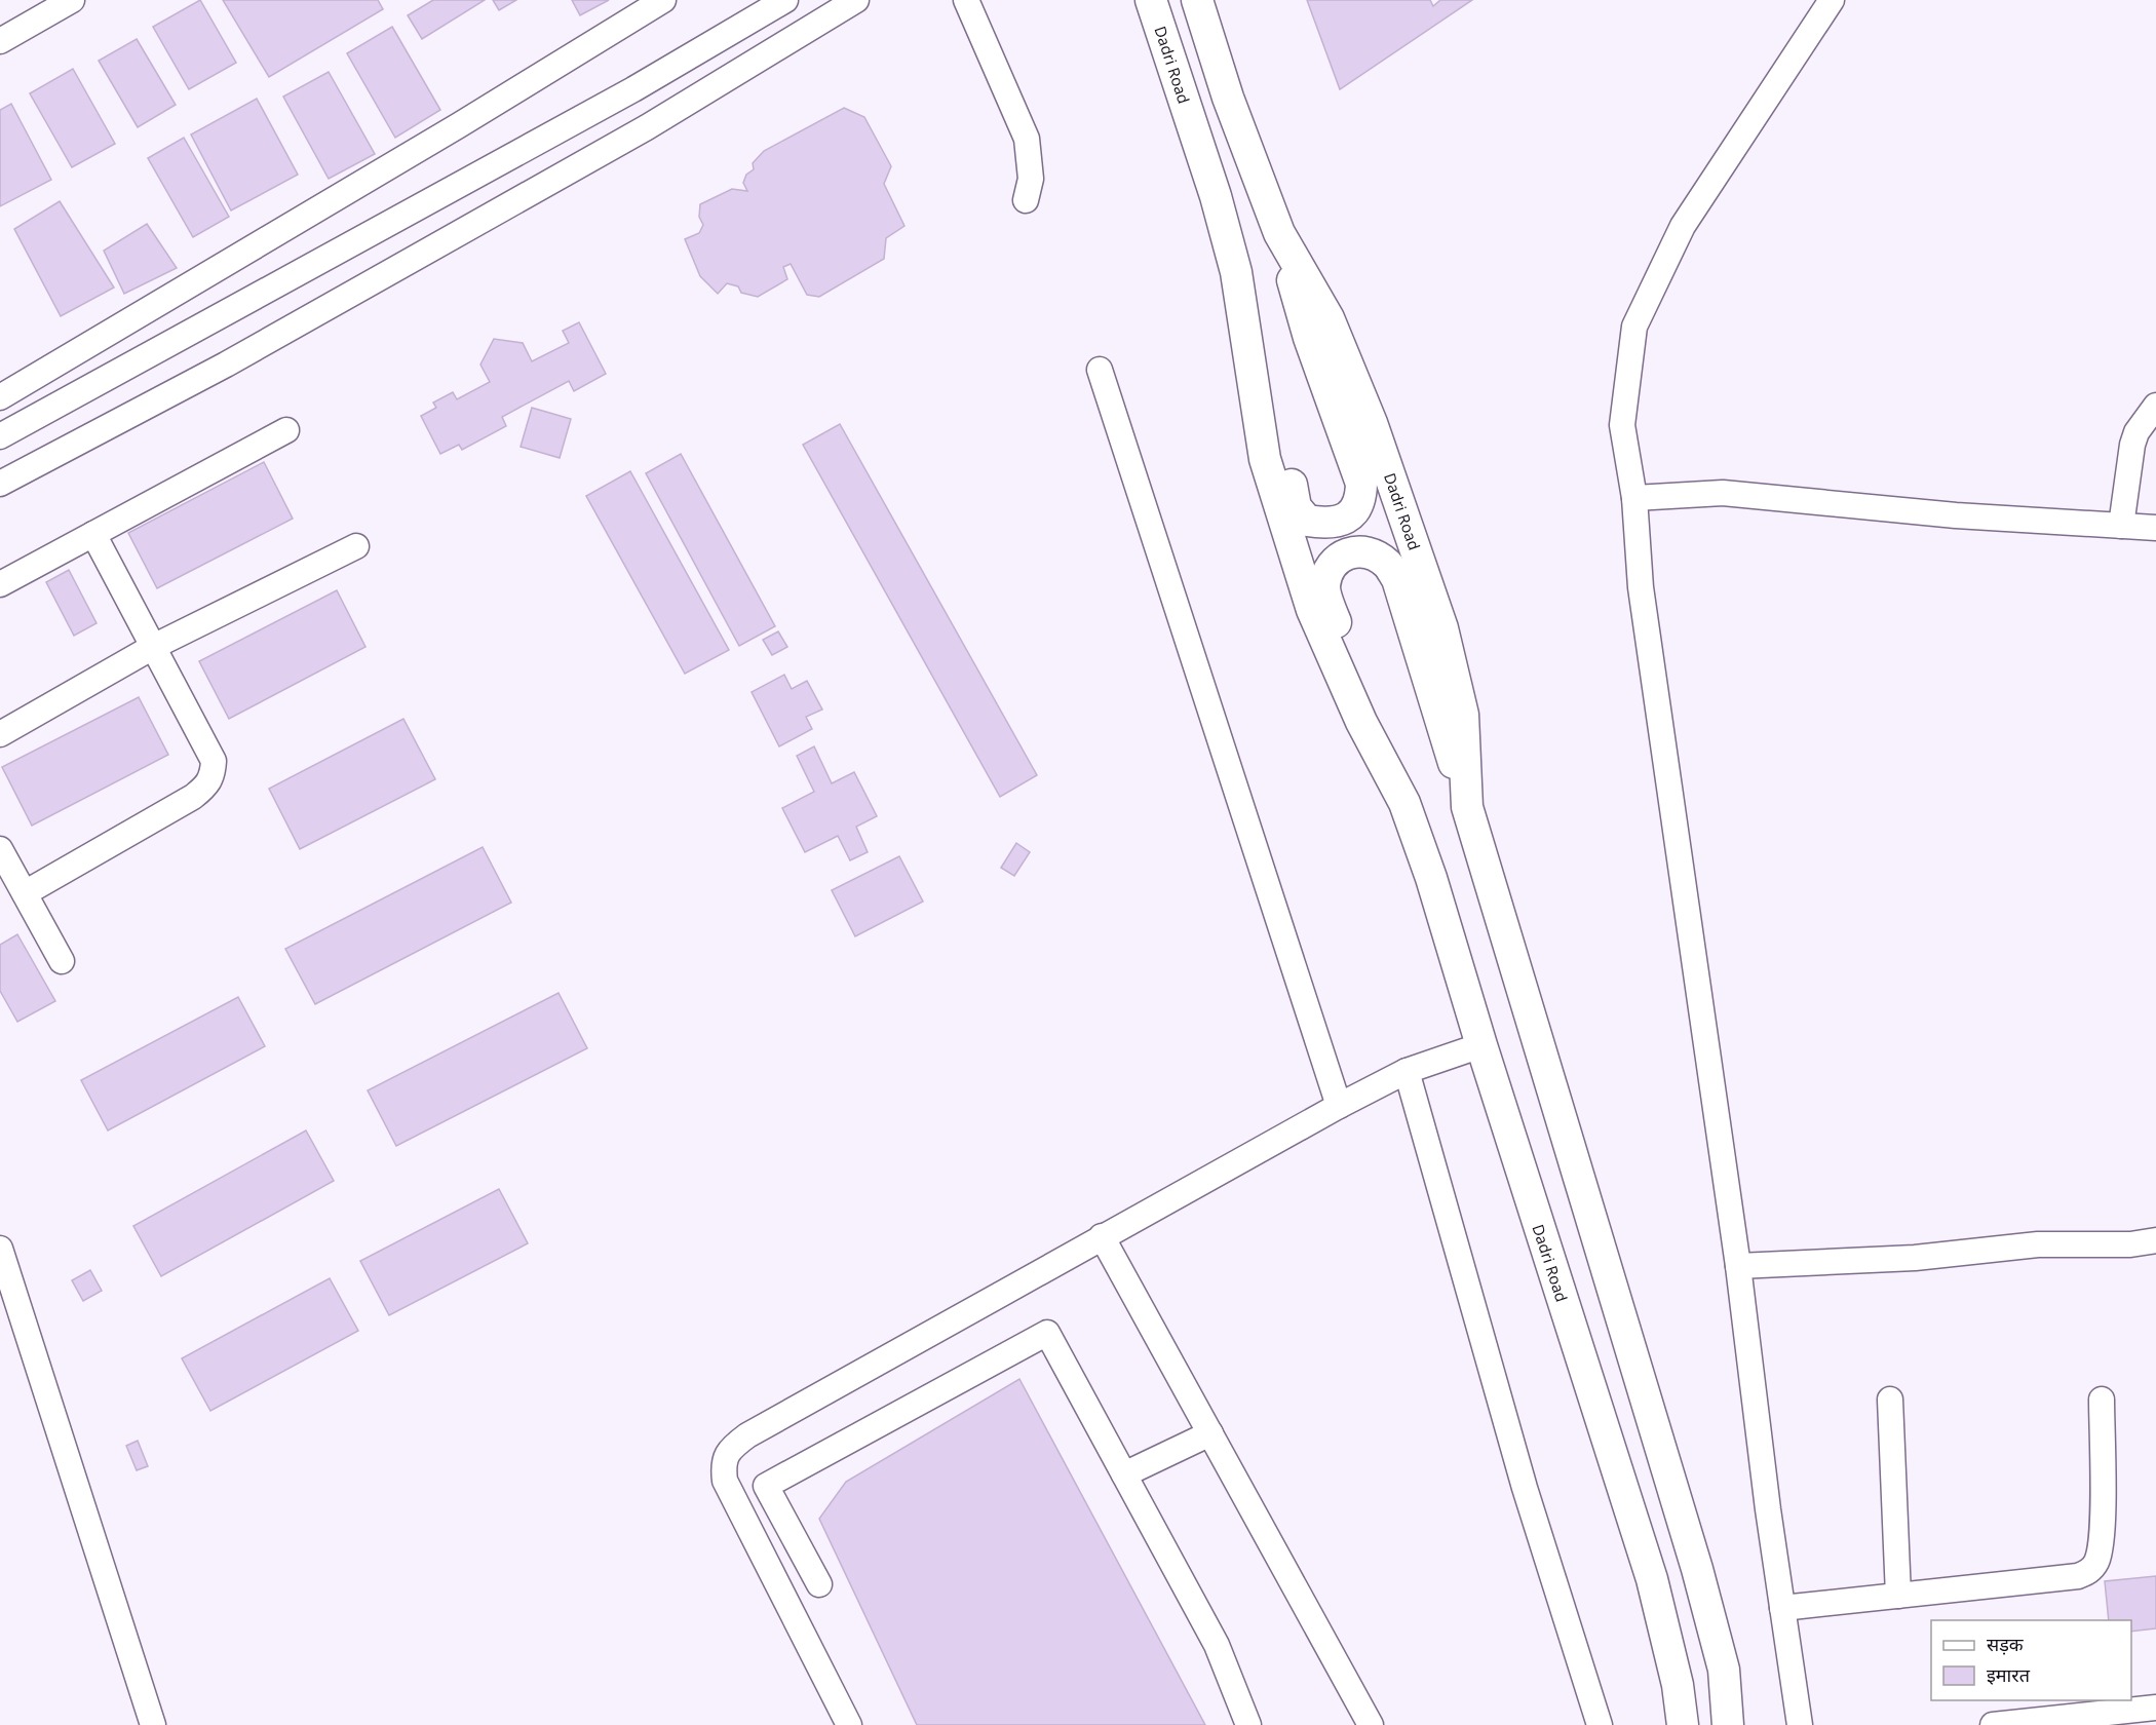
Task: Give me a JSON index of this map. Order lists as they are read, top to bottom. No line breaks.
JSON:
{"streets":{"main road":["Dadri Road"]},"legend":["सड़क","इमारत"]}
